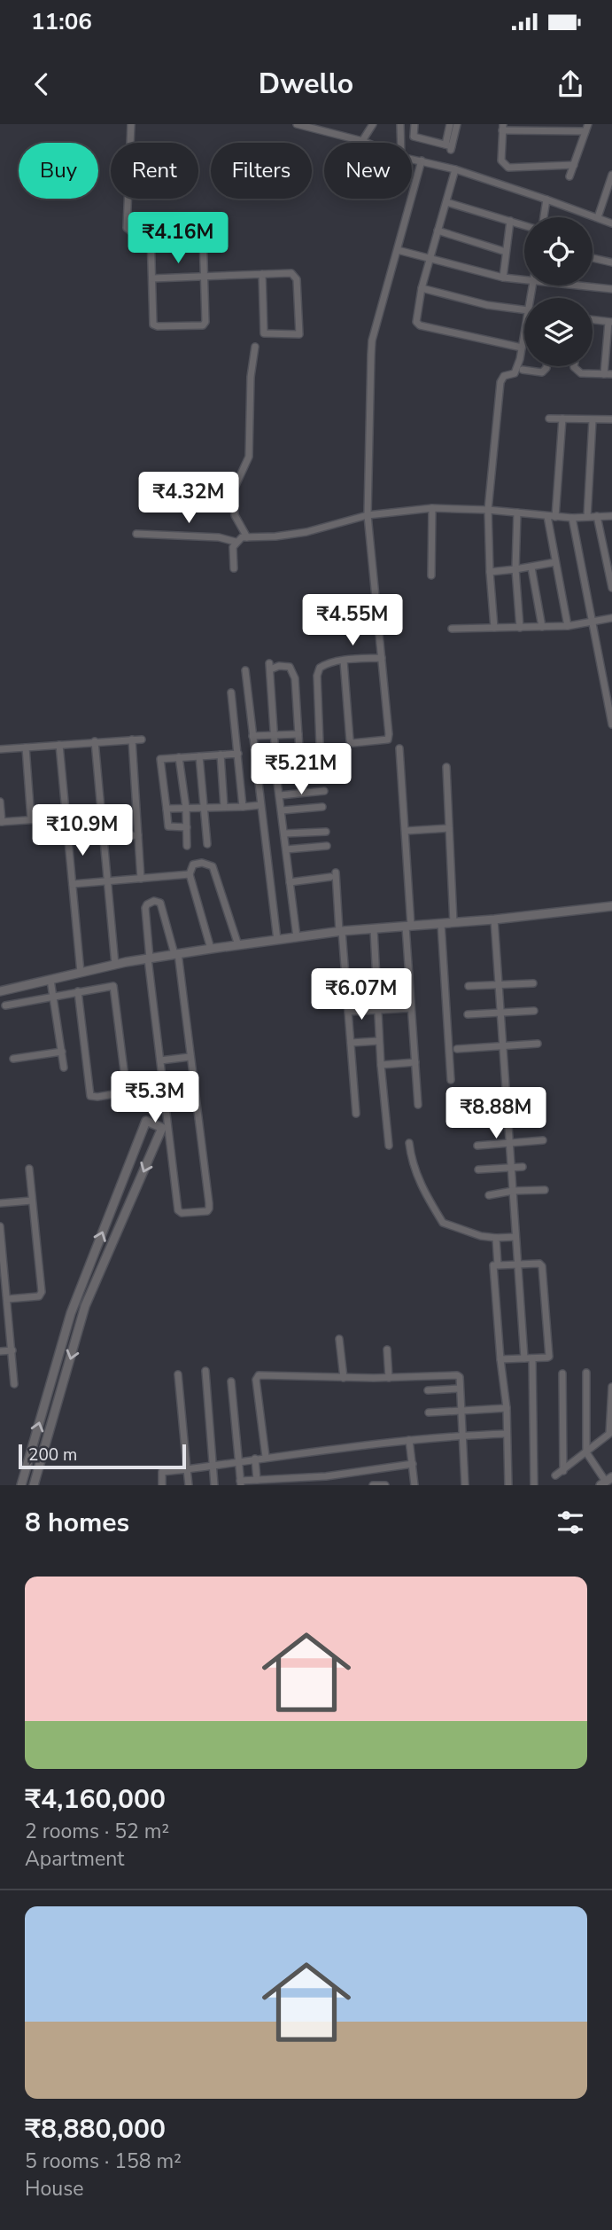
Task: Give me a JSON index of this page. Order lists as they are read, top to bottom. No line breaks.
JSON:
{"scale_bar":"200 m","page":{"status":"11:06","header":"Dwello","chip":["Buy","Rent","Filters","New"],"price":["₹4.16M","₹4.32M","₹4.55M","₹5.21M","₹10.9M","₹6.07M","₹5.3M","₹8.88M"],"scale":"200 m","heading":"8 homes","list":[{"name":"₹4,160,000","note":"2 rooms · 52 m² · Apartment"},{"name":"₹8,880,000","note":"5 rooms · 158 m² · House"}]}}
